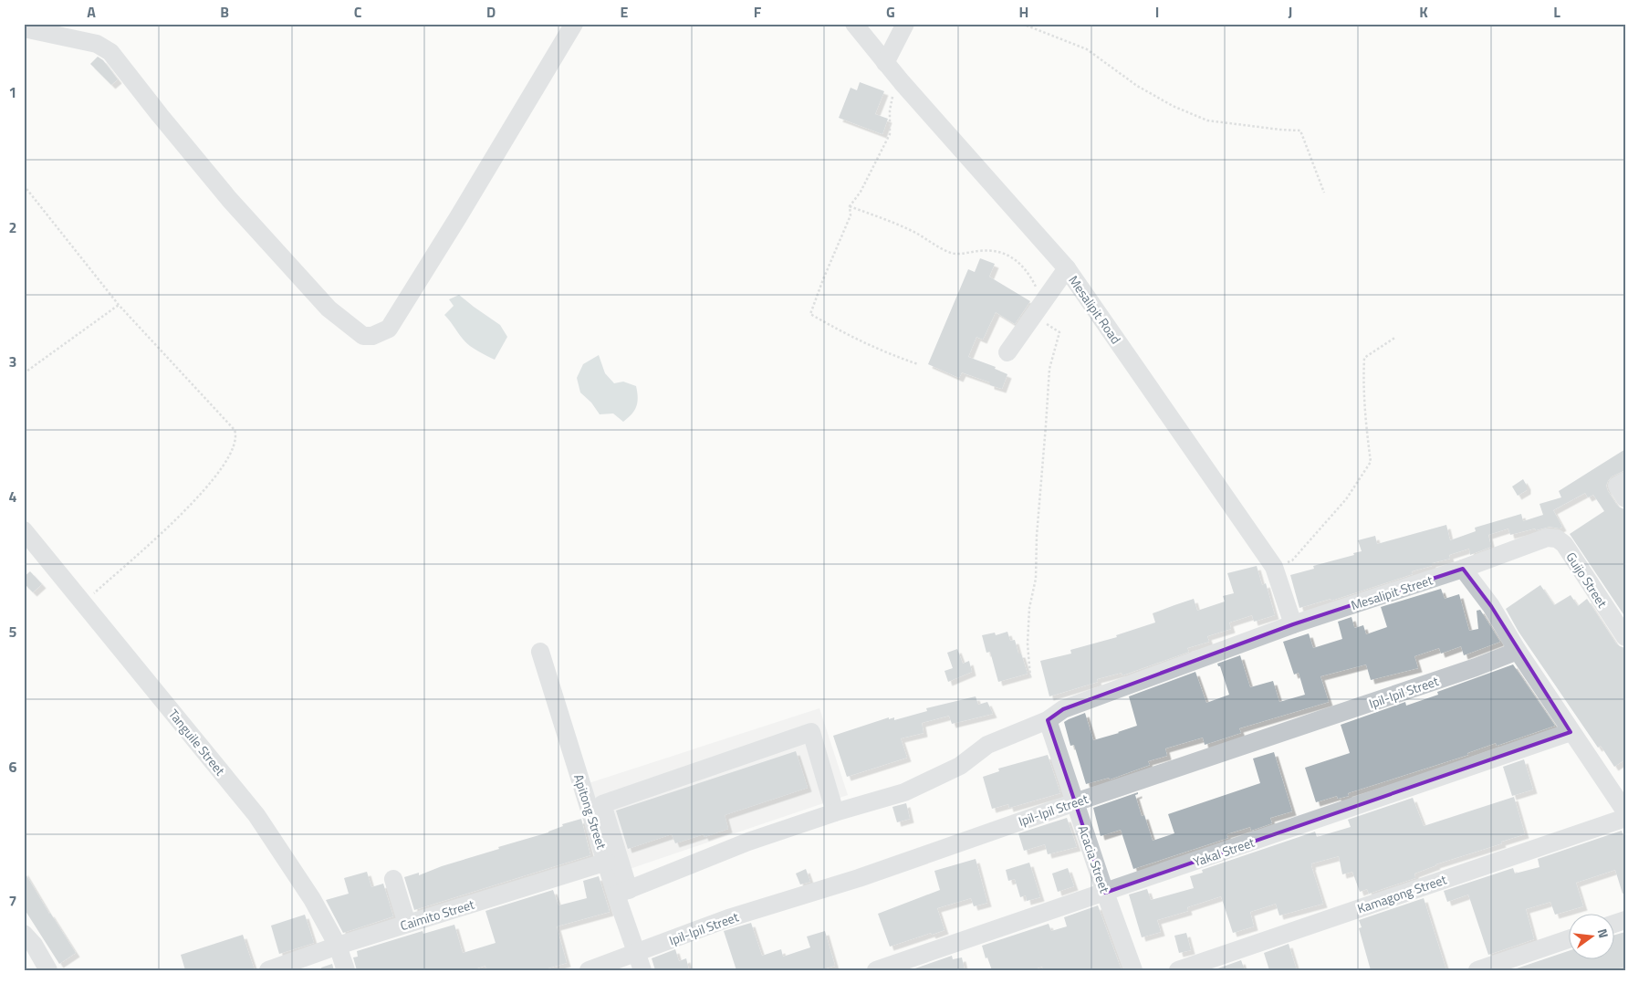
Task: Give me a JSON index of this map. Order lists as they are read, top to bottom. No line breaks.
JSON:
{"streets":{"street":["Mesalipit Road","Guijo Street","Mesalipit Street","Ipil-Ipil Street","Tanguile Street","Apitong Street","Yakal Street","Acacia Street","Kamagong Street","Caimito Street"]},"crossings":[["Mesalipit Road","Mesalipit Street"],["Guijo Street","Mesalipit Street"],["Mesalipit Street","Apitong Street"],["Mesalipit Street","Acacia Street"],["Ipil-Ipil Street","Apitong Street"],["Ipil-Ipil Street","Acacia Street"],["Tanguile Street","Caimito Street"],["Apitong Street","Caimito Street"],["Yakal Street","Acacia Street"]],"north":"right","grid":{"columns":["A","B","C","D","E","F","G","H","I","J","K","L"],"rows":["1","2","3","4","5","6","7"]}}
